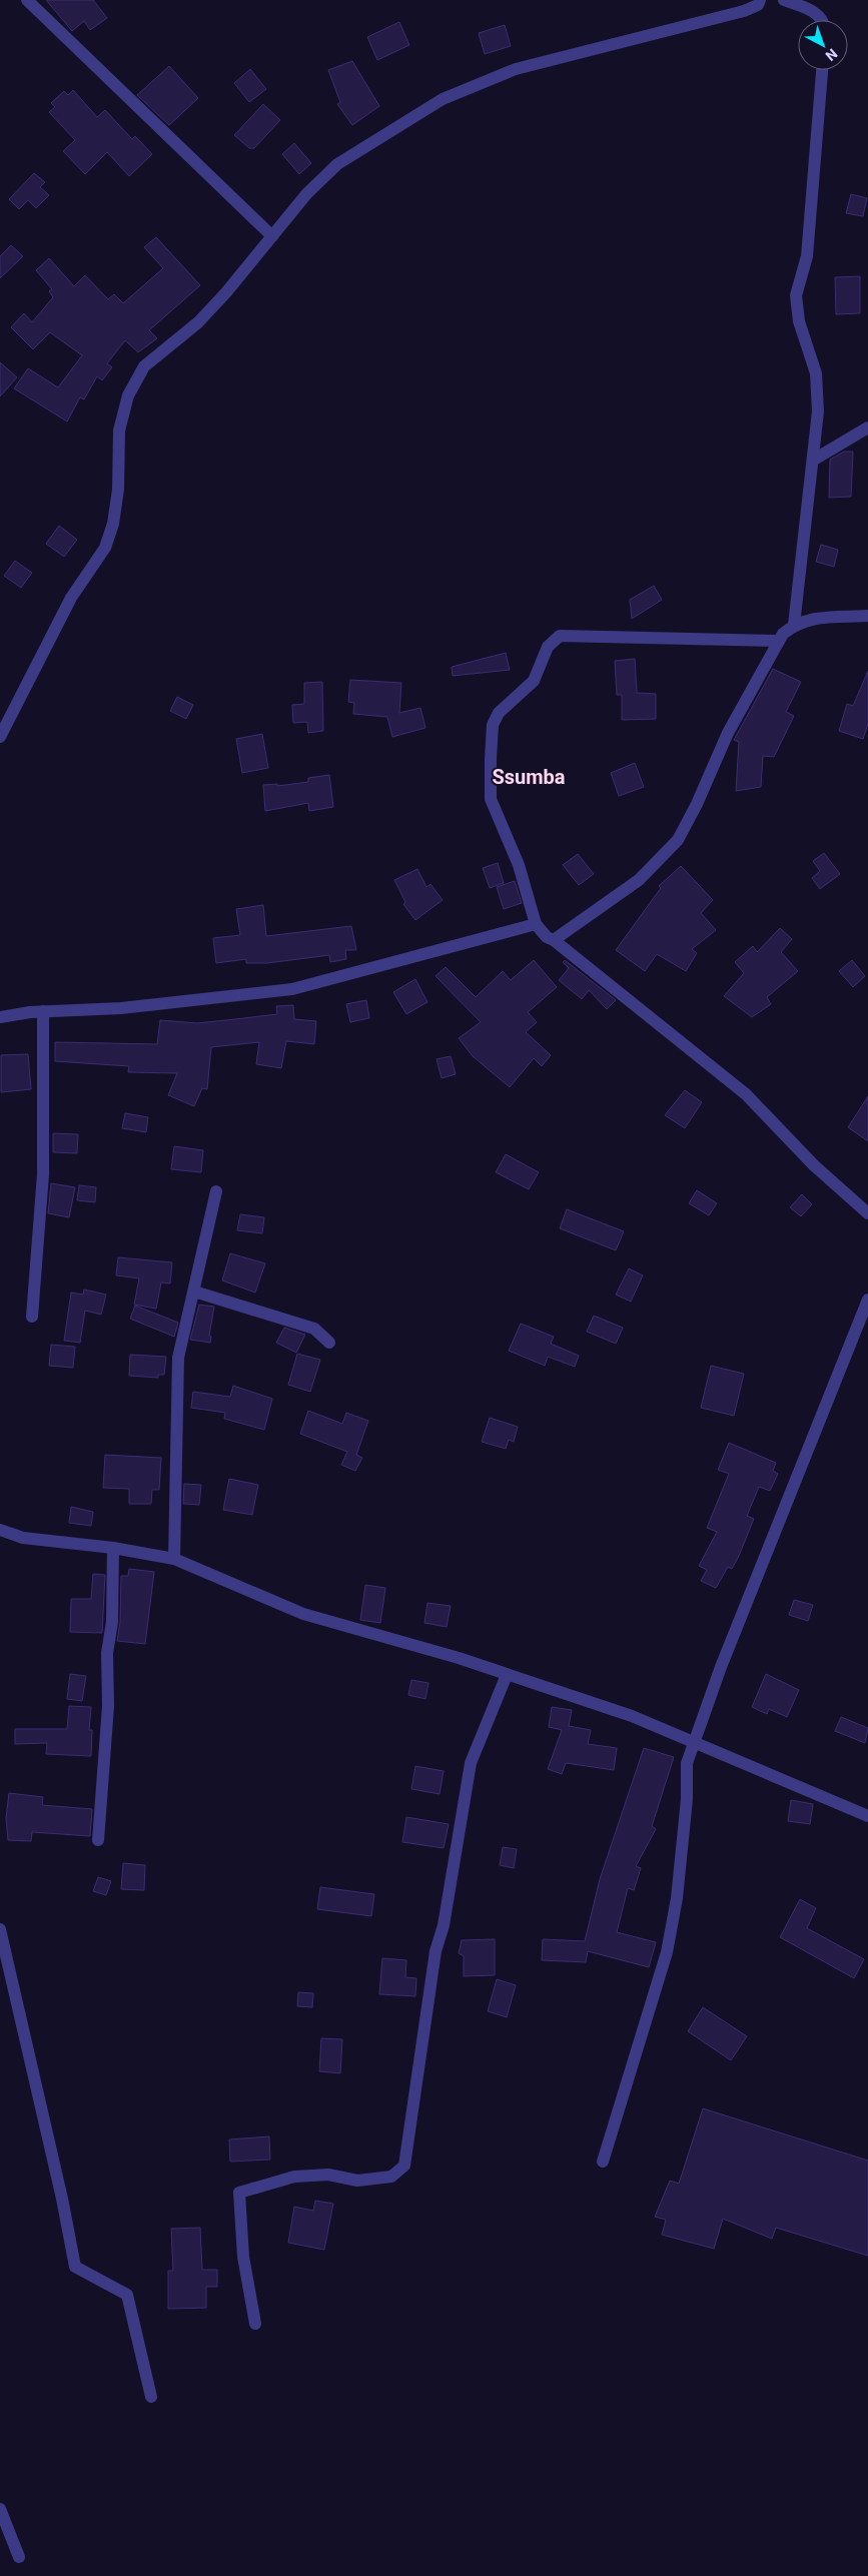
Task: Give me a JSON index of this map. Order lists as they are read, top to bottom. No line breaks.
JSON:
{"districts":["Ssumba"],"north":"bottom right"}
